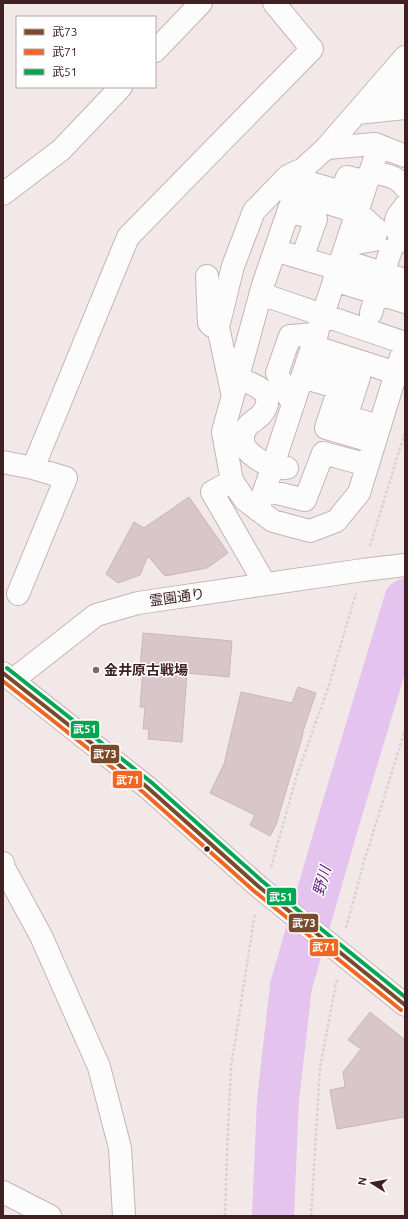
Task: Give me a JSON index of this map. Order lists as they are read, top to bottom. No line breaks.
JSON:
{"streets":{"street":["霊園通り"]},"water":["野川"],"places":["金井原古戦場"],"lines":["transit line 武51","transit line 武73","transit line 武71"],"legend":["武73","武71","武51"],"north":"left"}
